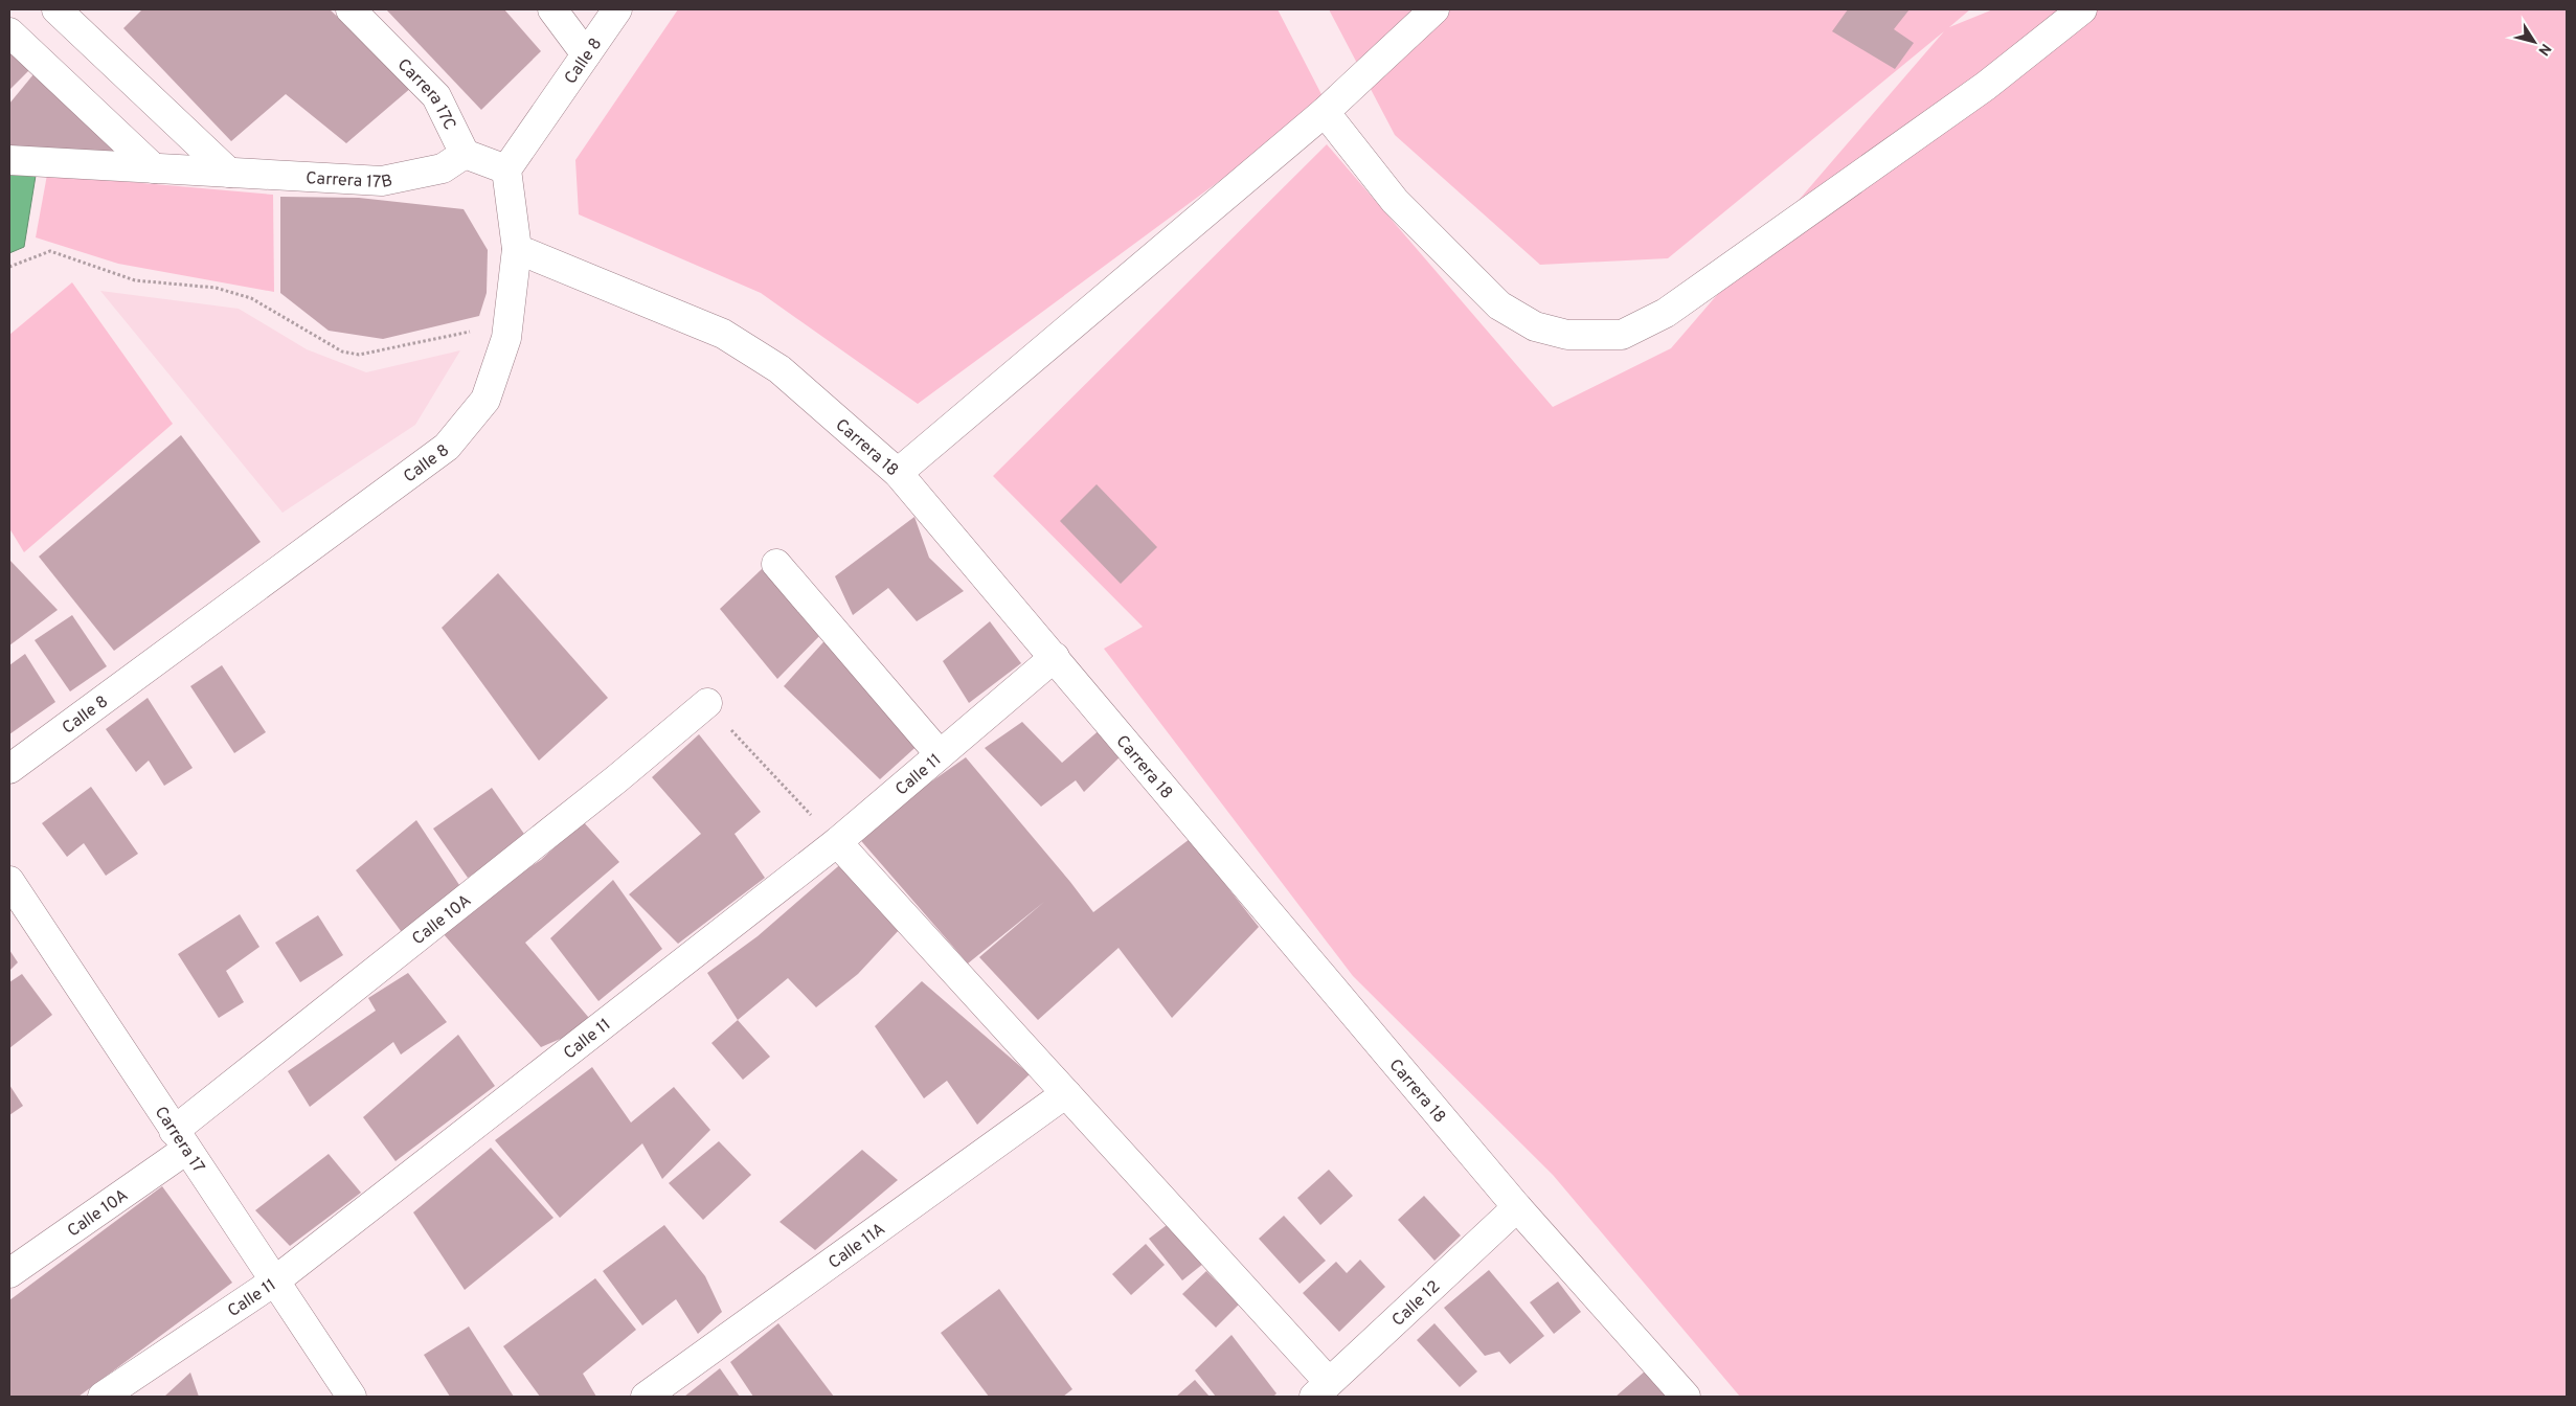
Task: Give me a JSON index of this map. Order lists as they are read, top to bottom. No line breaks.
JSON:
{"streets":{"street":["Calle 8","Carrera 17C","Carrera 17B","Carrera 18","Calle 11","Calle 10A","Carrera 17","Calle 11A","Calle 12"]},"crossings":[["Calle 8","Carrera 18"],["Carrera 17C","Carrera 17B"],["Carrera 18","Calle 11"],["Carrera 18","Calle 12"],["Calle 11","Carrera 17"],["Calle 10A","Carrera 17"]],"north":"bottom right"}
